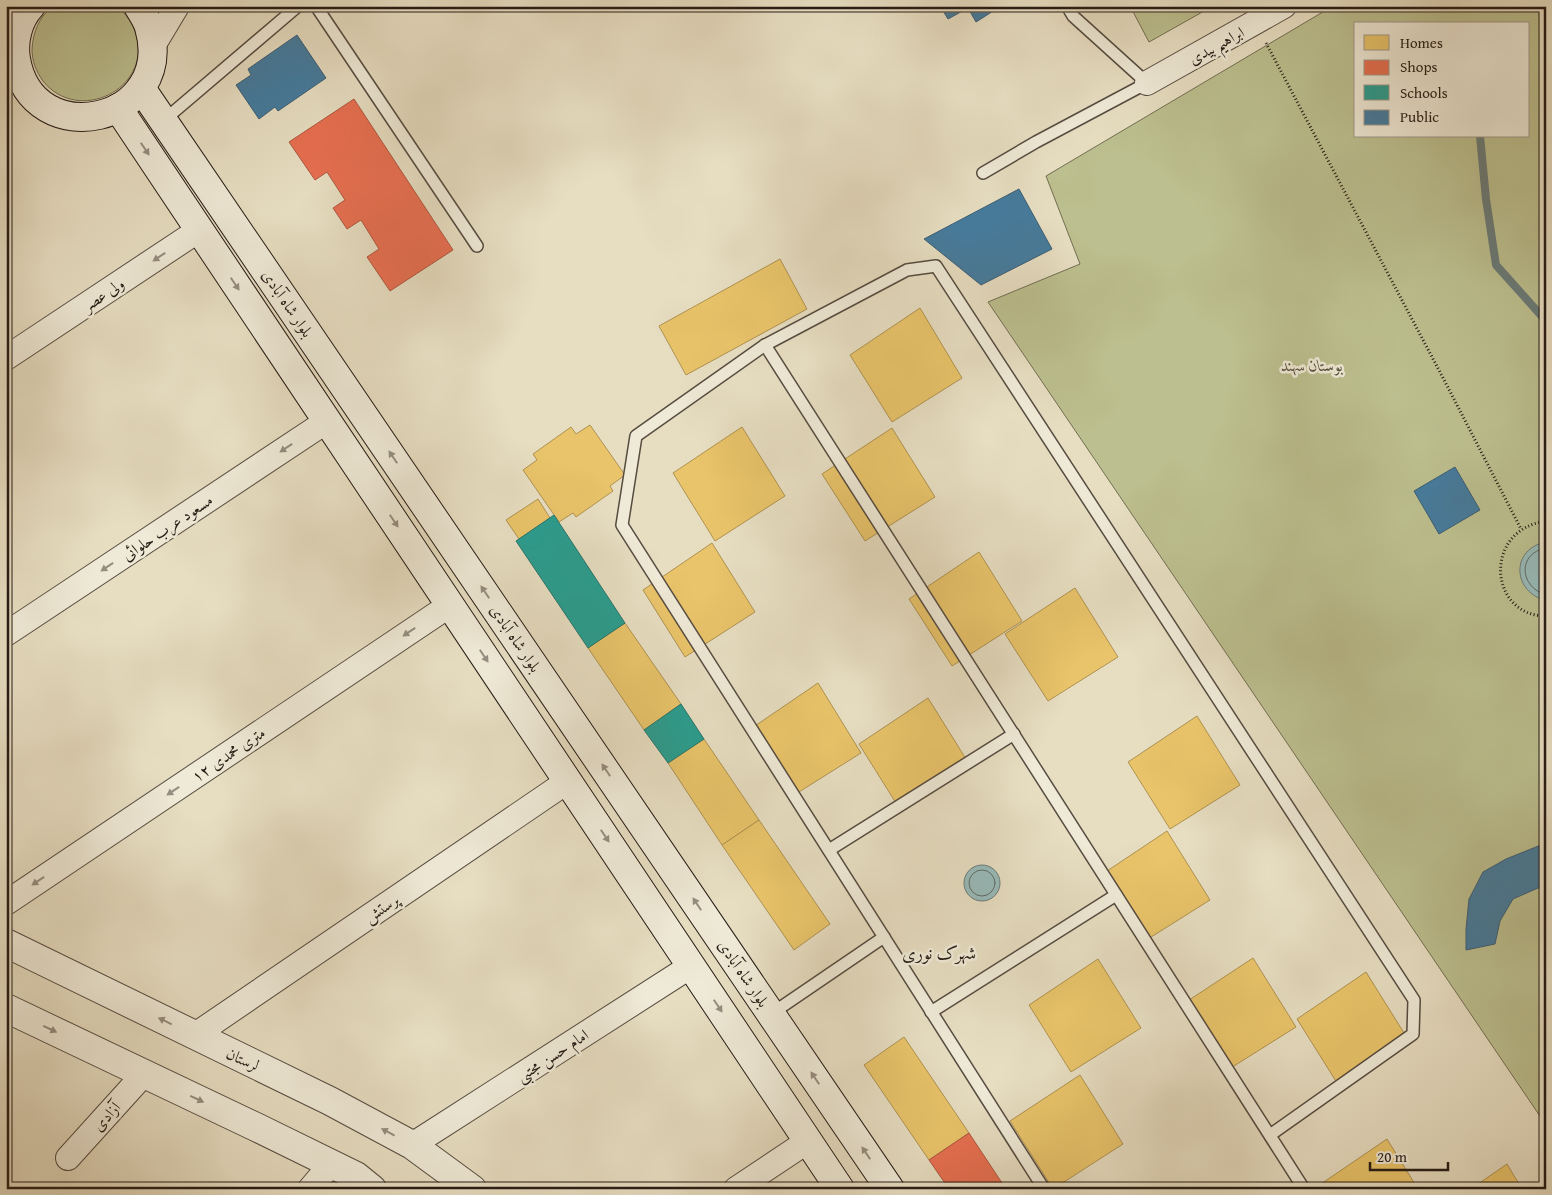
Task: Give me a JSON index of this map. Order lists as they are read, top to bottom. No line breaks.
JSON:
{"streets":{"main road":["بلوار شاه آبادی","لرستان"],"street":["ابراهیم بیدی","ولی عصر","مسعود عرب حلوائی","۱۲ متری محمدی","پرستش","امام حسن مجتبی","آزادی"]},"crossings":[["ولی عصر","بلوار شاه آبادی"],["بلوار شاه آبادی","مسعود عرب حلوائی"],["بلوار شاه آبادی","۱۲ متری محمدی"],["بلوار شاه آبادی","پرستش"],["بلوار شاه آبادی","امام حسن مجتبی"],["پرستش","لرستان"],["امام حسن مجتبی","لرستان"]],"one_way":["ولی عصر","مسعود عرب حلوائی","۱۲ متری محمدی"],"districts":["شهرک نوری"],"parks":["بوستان سهند"],"legend":["Homes","Shops","Schools","Public"],"scale_bar":"20 m"}
